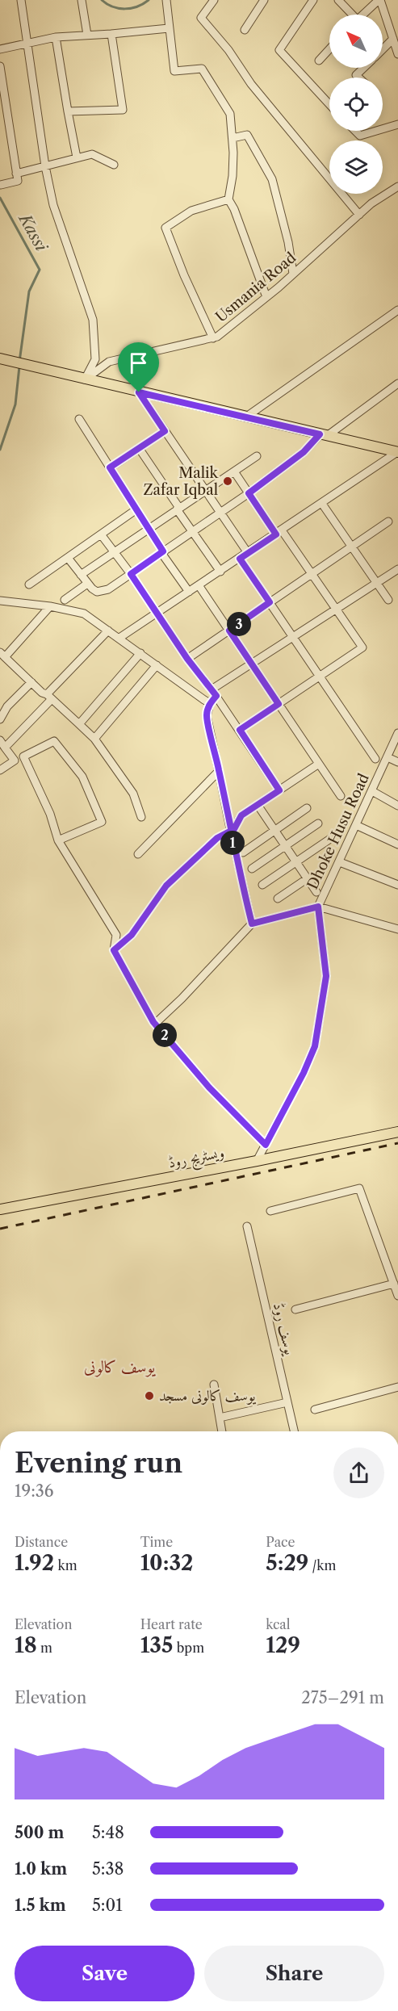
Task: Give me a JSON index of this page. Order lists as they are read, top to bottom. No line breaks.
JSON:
{"streets":{"main road":["ویسٹریج روڈ"],"street":["Usmania Road","Dhoke Husu Road","یوسف روڈ"]},"crossings":[["Dhoke Husu Road","ویسٹریج روڈ"]],"districts":["یوسف کالونی"],"water":["Kassi"],"places":["Malik Zafar Iqbal","یوسف کالونی مسجد"],"north":"top left","page":{"pins":["3","1","2"],"heading":["Evening run","19:36"],"stats":[["Distance","1.92 km"],["Time","10:32"],["Pace","5:29 /km"],["Elevation","18 m"],["Heart rate","135 bpm"],["kcal","129"]],"chart":["Elevation","275–291 m"],"list":[{"name":"500 m","note":"5:48"},{"name":"1.0 km","note":"5:38"},{"name":"1.5 km","note":"5:01"}],"buttons":["Save","Share"]}}
